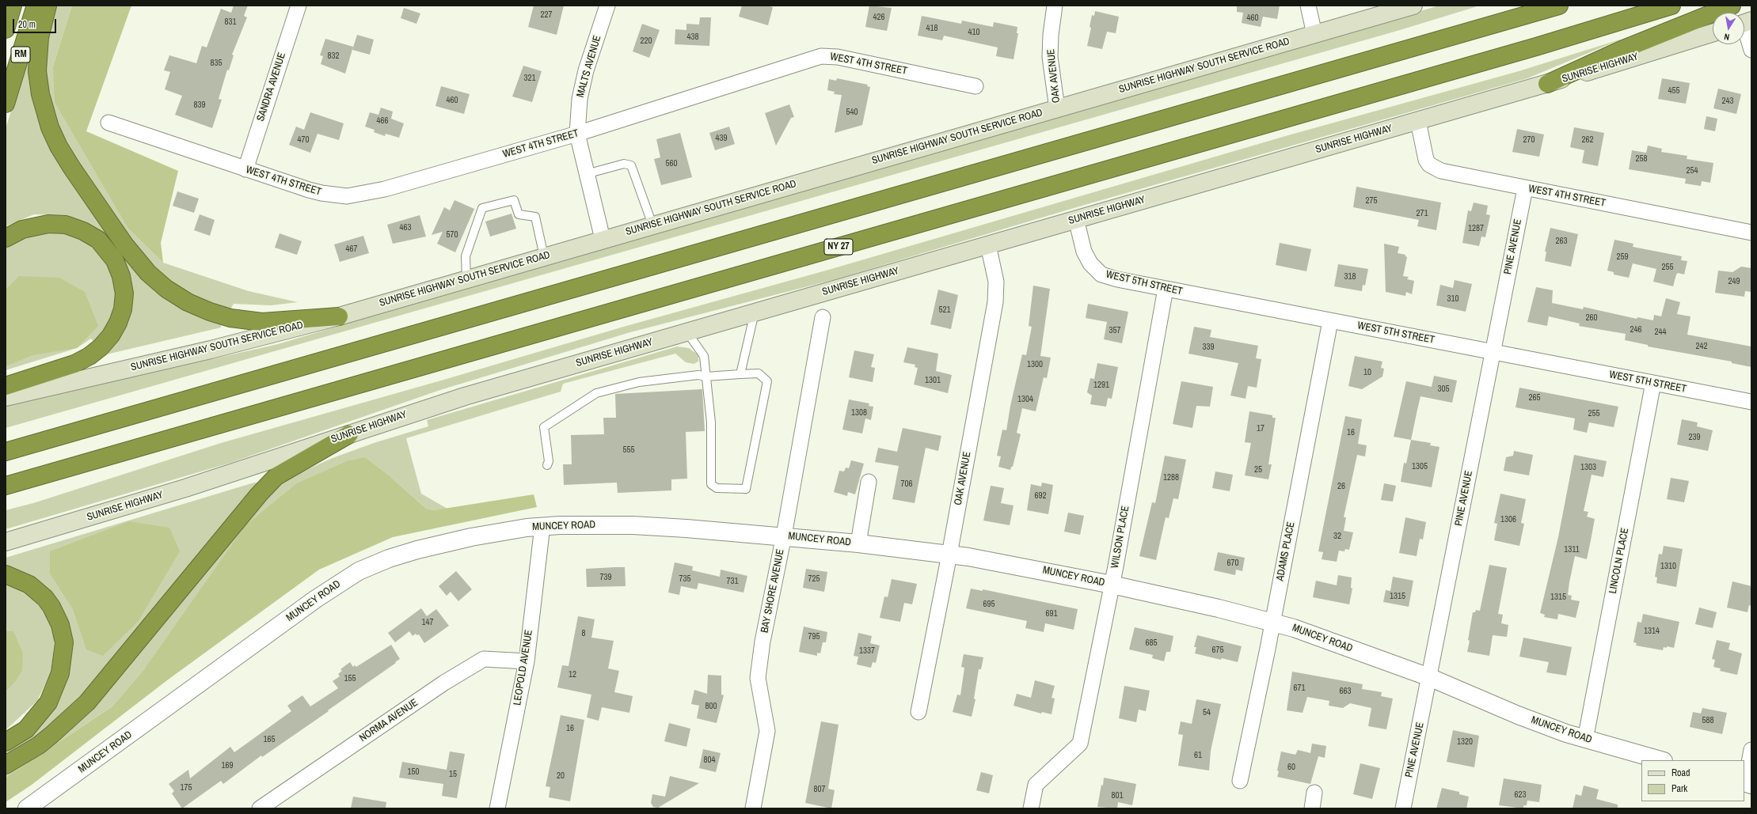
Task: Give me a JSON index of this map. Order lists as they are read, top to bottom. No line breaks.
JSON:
{"streets":{"highway":["RM","NY 27"],"main road":["SUNRISE HIGHWAY SOUTH SERVICE ROAD","SUNRISE HIGHWAY"],"street":["WEST 4TH STREET","MALTS AVENUE","OAK AVENUE","SANDRA AVENUE","PINE AVENUE","WEST 5TH STREET","MUNCEY ROAD","WILSON PLACE","ADAMS PLACE","LINCOLN PLACE","BAY SHORE AVENUE","LEOPOLD AVENUE","NORMA AVENUE"]},"crossings":[["WEST 4TH STREET","MALTS AVENUE"],["WEST 4TH STREET","SUNRISE HIGHWAY"],["WEST 4TH STREET","SANDRA AVENUE"],["WEST 4TH STREET","PINE AVENUE"],["SUNRISE HIGHWAY SOUTH SERVICE ROAD","MALTS AVENUE"],["SUNRISE HIGHWAY SOUTH SERVICE ROAD","OAK AVENUE"],["SUNRISE HIGHWAY","OAK AVENUE"],["SUNRISE HIGHWAY","WEST 5TH STREET"],["OAK AVENUE","MUNCEY ROAD"],["PINE AVENUE","WEST 5TH STREET"],["PINE AVENUE","MUNCEY ROAD"],["WEST 5TH STREET","WILSON PLACE"],["WEST 5TH STREET","ADAMS PLACE"],["WEST 5TH STREET","LINCOLN PLACE"],["MUNCEY ROAD","WILSON PLACE"],["MUNCEY ROAD","ADAMS PLACE"],["MUNCEY ROAD","LINCOLN PLACE"],["MUNCEY ROAD","BAY SHORE AVENUE"],["MUNCEY ROAD","LEOPOLD AVENUE"],["LEOPOLD AVENUE","NORMA AVENUE"]],"house_numbers":["227","426","460","831","418","410","438","220","832","835","321","455","460","243","839","540","466","439","470","270","262","258","560","254","275","271","463","1287","570","263","467","259","255","318","249","310","521","260","246","357","244","242","339","1300","10","1301","1291","305","265","1304","1308","255","17","16","239","555","1305","1303","25","1288","706","26","692","1306","32","1311","670","1310","739","735","725","731","1315","1315","695","691","147","1314","8","795","685","675","1337","12","155","671","663","800","54","588","16","165","1320","61","804","169","60","150","15","20","175","807","623","801"],"legend":["Road","Park"],"scale_bar":"20 m","north":"bottom"}
